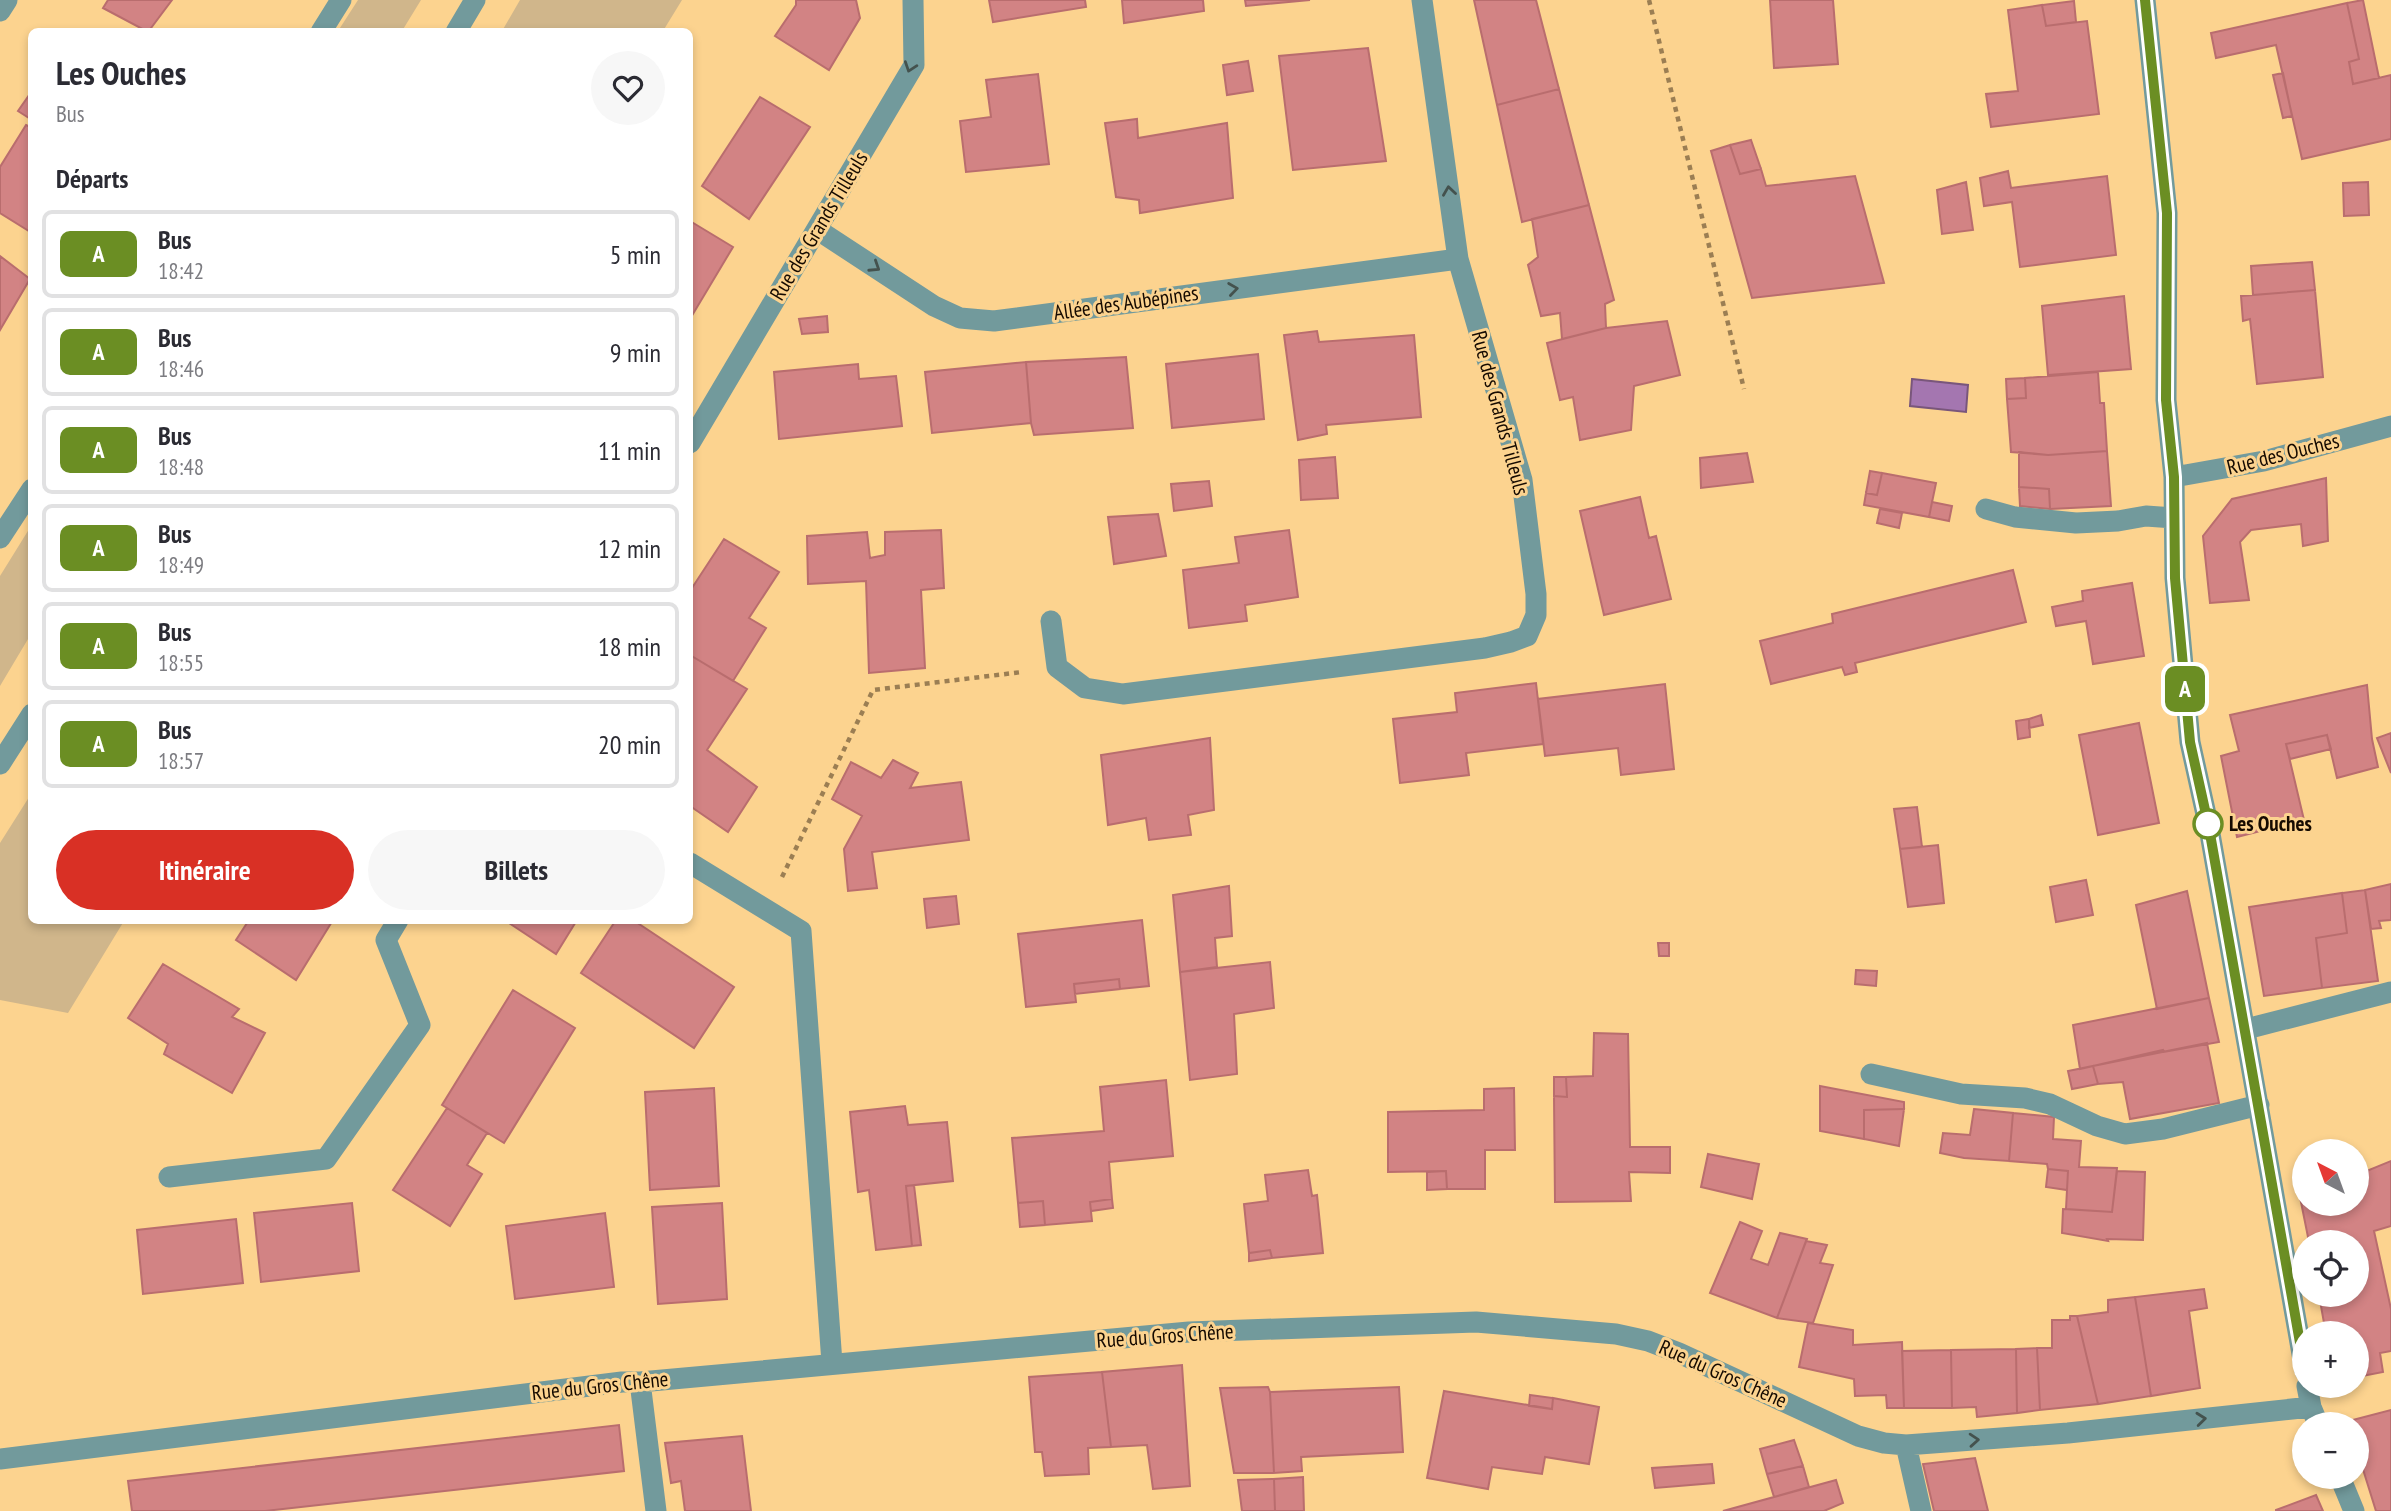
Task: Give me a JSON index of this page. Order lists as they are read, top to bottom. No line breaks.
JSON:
{"streets":{"street":["Rue des Grands Tilleuls","Allée des Aubépines","Rue des Ouches","Rue du Gros Chêne"]},"crossings":[["Rue des Grands Tilleuls","Allée des Aubépines"]],"one_way":["Allée des Aubépines"],"places":["Les Ouches"],"lines":["bus line A"],"north":"top left","page":{"on_map":"A","heading":[["Les Ouches","Bus"],"Départs"],"list":[{"mark":"A","name":"Bus","note":"18:42","value":"5 min"},{"mark":"A","name":"Bus","note":"18:46","value":"9 min"},{"mark":"A","name":"Bus","note":"18:48","value":"11 min"},{"mark":"A","name":"Bus","note":"18:49","value":"12 min"},{"mark":"A","name":"Bus","note":"18:55","value":"18 min"},{"mark":"A","name":"Bus","note":"18:57","value":"20 min"}],"buttons":["Itinéraire","Billets"],"map_buttons":["+","−"]}}
